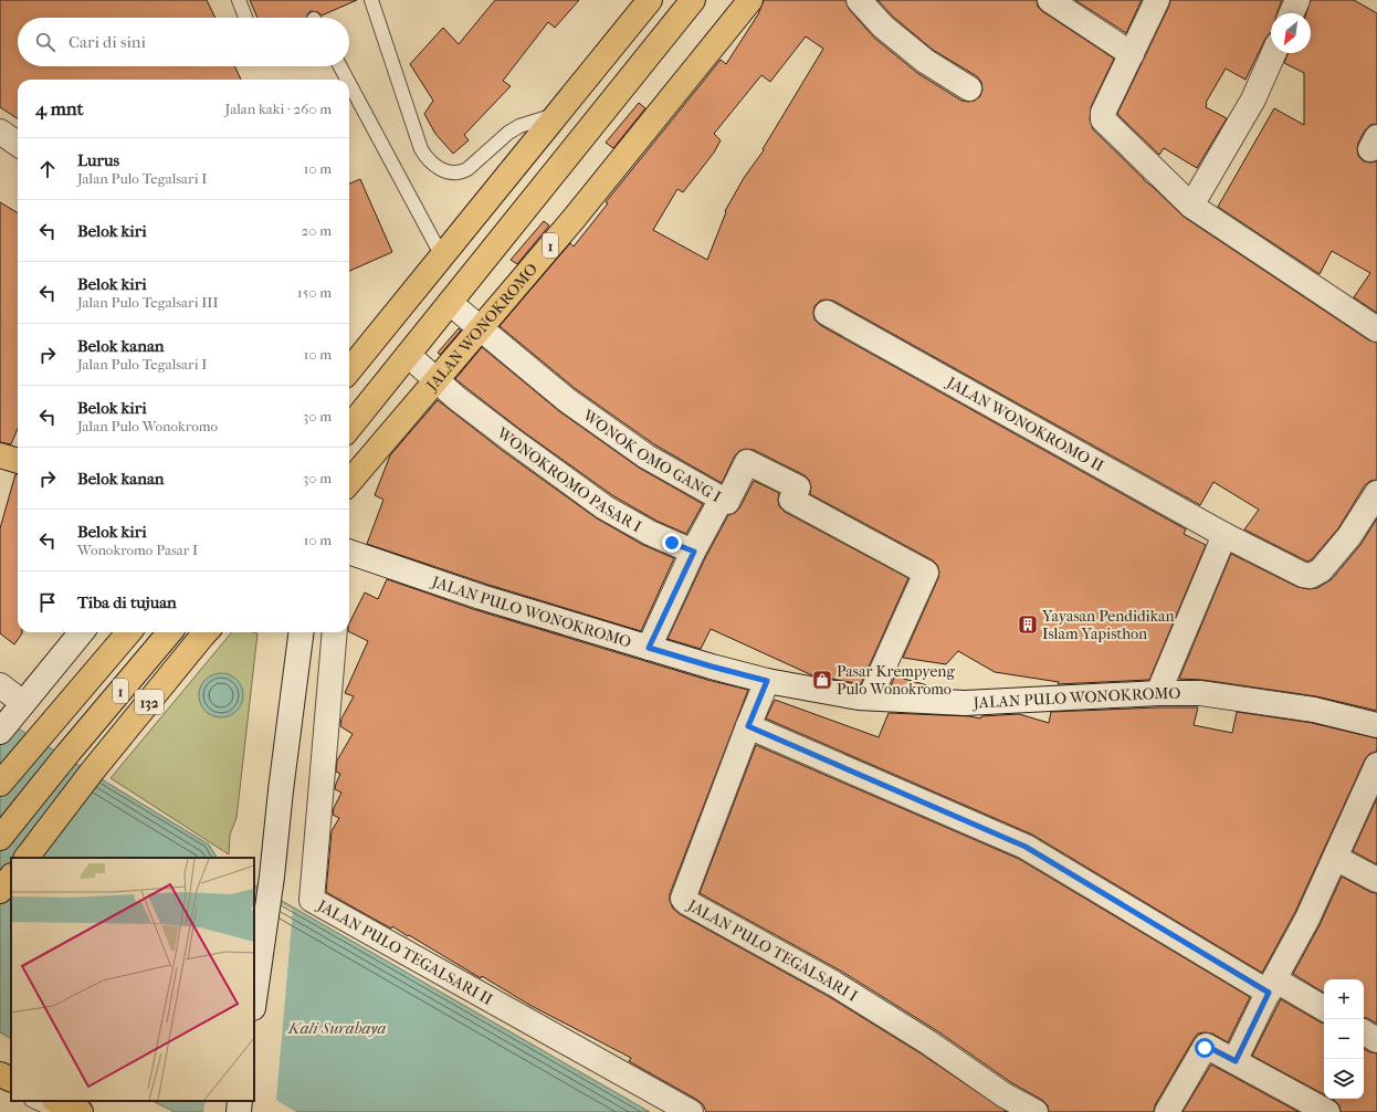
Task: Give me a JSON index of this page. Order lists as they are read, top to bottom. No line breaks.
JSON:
{"streets":{"main road":["1","JALAN WONOKROMO","132"],"street":["JALAN WONOKROMO II","WONOK OMO GANG I","WONOKROMO PASAR I","JALAN PULO WONOKROMO","JALAN PULO TEGALSARI I","JALAN PULO TEGALSARI II"]},"crossings":[["WONOK OMO GANG I","JALAN PULO WONOKROMO"],["JALAN PULO WONOKROMO","JALAN PULO TEGALSARI I"]],"water":["Kali Surabaya"],"places":{"building":["Yayasan Pendidikan Islam Yapisthon"],"shop":["Pasar Krempyeng Pulo Wonokromo"]},"north":"bottom left","page":{"search":"Cari di sini","heading":["4 mnt","Jalan kaki · 260 m"],"list":[["Lurus","Jalan Pulo Tegalsari I","10 m"],["Belok kiri","20 m"],["Belok kiri","Jalan Pulo Tegalsari III","150 m"],["Belok kanan","Jalan Pulo Tegalsari I","10 m"],["Belok kiri","Jalan Pulo Wonokromo","30 m"],["Belok kanan","30 m"],["Belok kiri","Wonokromo Pasar I","10 m"],"Tiba di tujuan"],"map_buttons":["+","−"]}}
